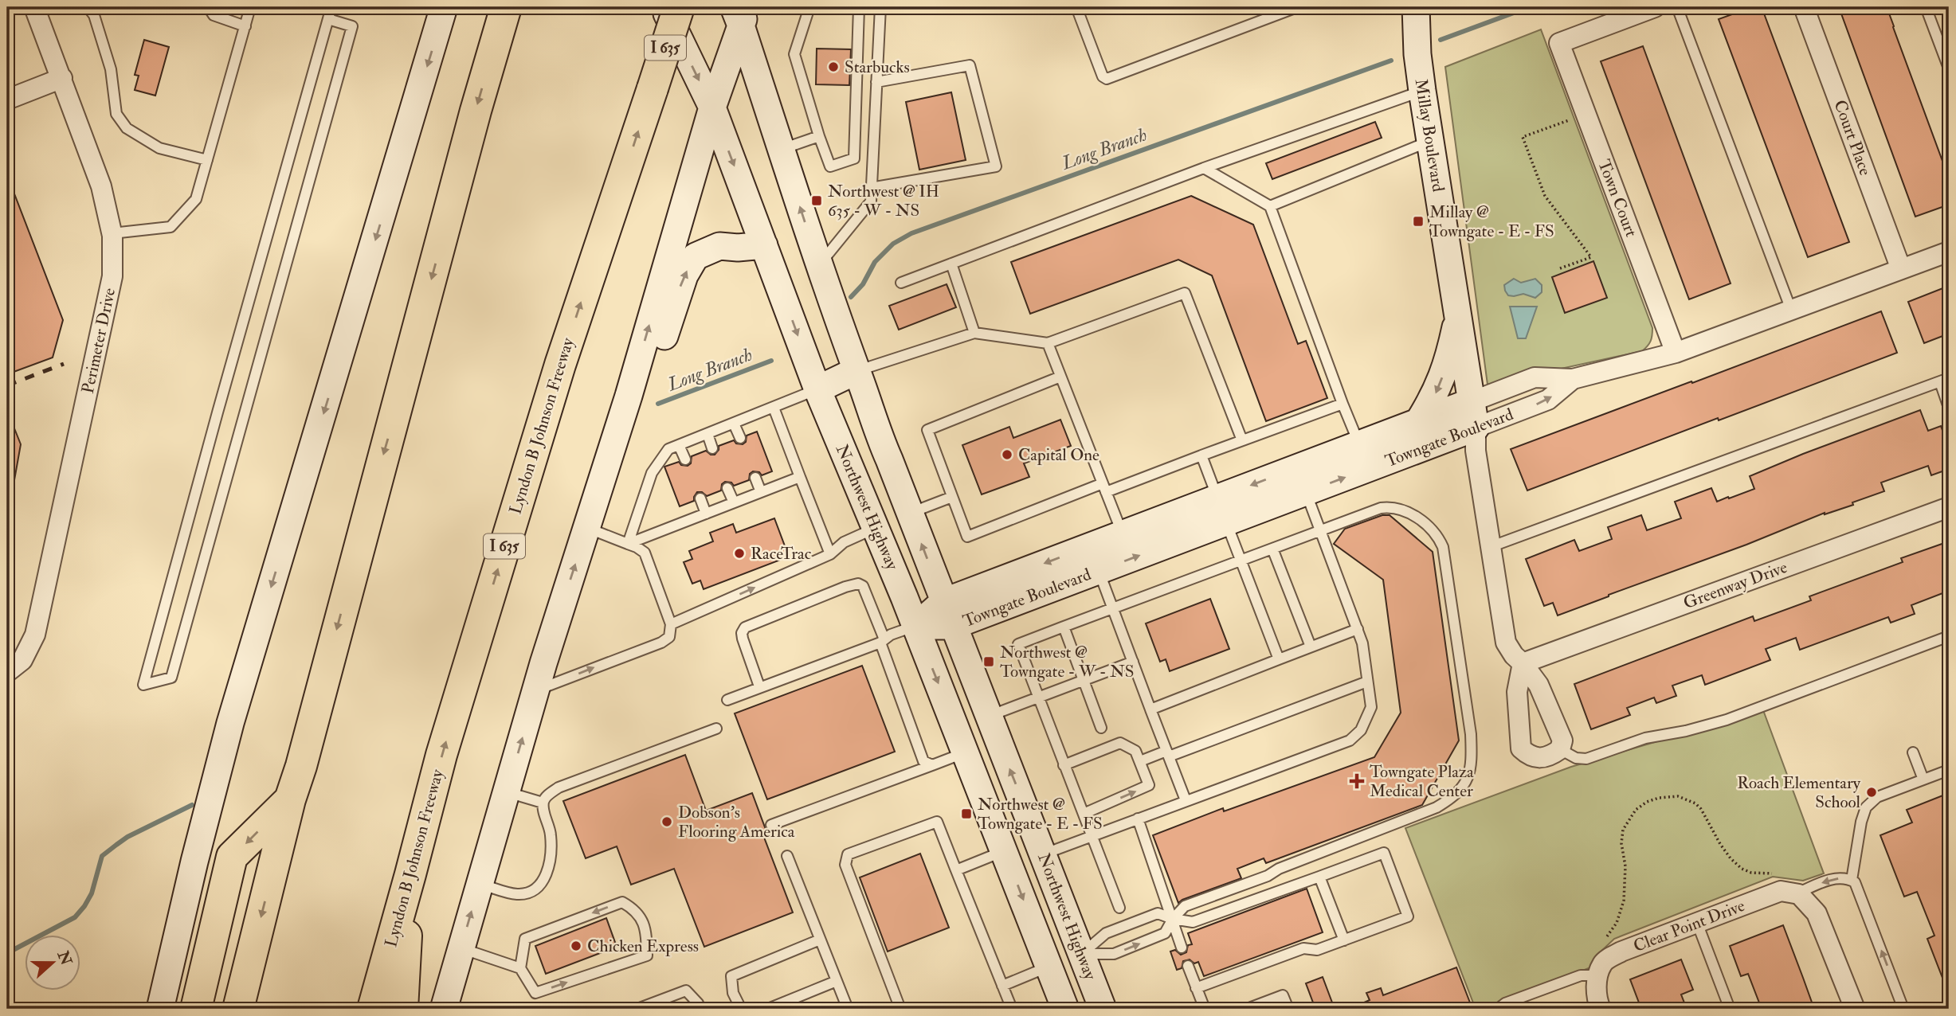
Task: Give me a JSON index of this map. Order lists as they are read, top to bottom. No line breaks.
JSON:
{"streets":{"highway":["I 635","Lyndon B Johnson Freeway"],"main road":["Millay Boulevard","Towngate Boulevard","Northwest Highway"],"street":["Court Place","Town Court","Perimeter Drive","Greenway Drive","Clear Point Drive"]},"crossings":[["Millay Boulevard","Towngate Boulevard"],["Court Place","Towngate Boulevard"],["Town Court","Towngate Boulevard"],["Towngate Boulevard","Northwest Highway"]],"water":["Long Branch"],"places":{"other":["Starbucks","Capital One","RaceTrac","Roach Elementary School","Dobson's Flooring America","Chicken Express"],"transit":["Northwest @ IH 635 - W - NS","Millay @ Towngate - E - FS","Northwest @ Towngate - W - NS","Northwest @ Towngate - E - FS"],"health":["Towngate Plaza Medical Center"]},"north":"right"}
